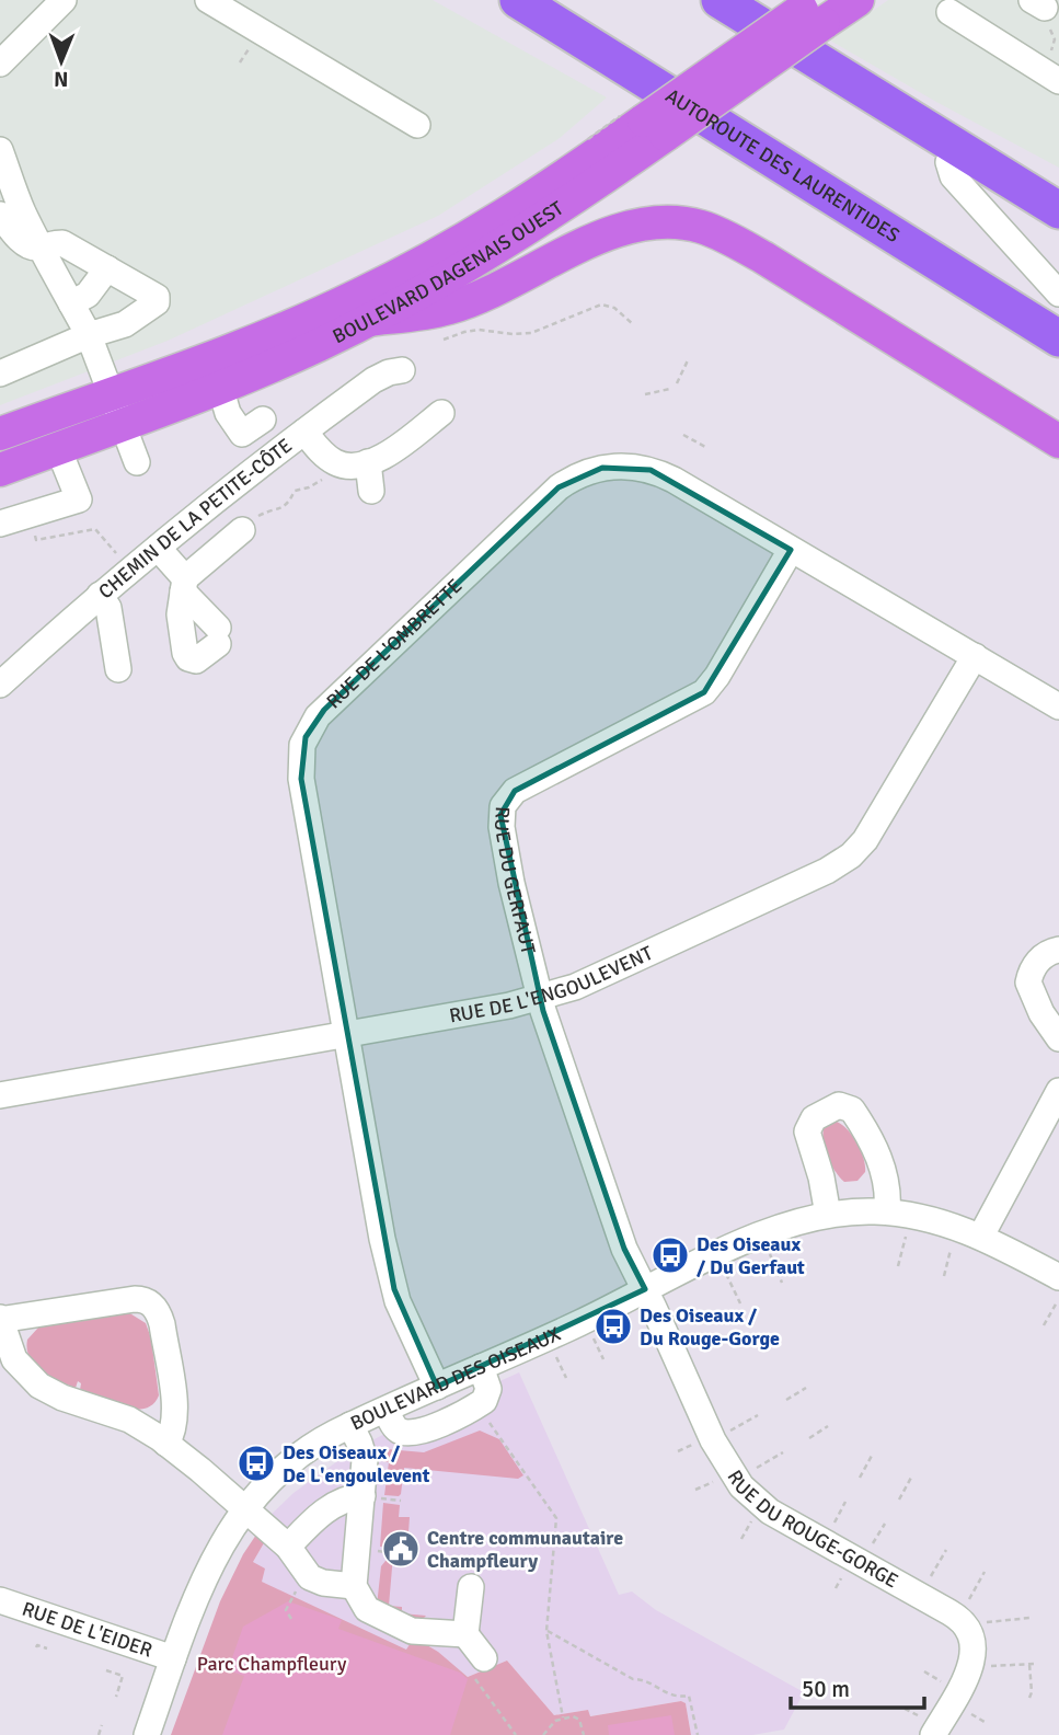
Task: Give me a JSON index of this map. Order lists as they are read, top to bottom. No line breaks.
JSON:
{"streets":{"highway":["AUTOROUTE DES LAURENTIDES"],"main road":["BOULEVARD DAGENAIS OUEST"],"street":["CHEMIN DE LA PETITE-CÔTE","RUE DE L'OMBRETTE","RUE DU GERFAUT","RUE DE L'ENGOULEVENT","BOULEVARD DES OISEAUX","RUE DU ROUGE-GORGE","RUE DE L'EIDER"]},"crossings":[["RUE DE L'OMBRETTE","RUE DU GERFAUT"],["RUE DE L'OMBRETTE","RUE DE L'ENGOULEVENT"],["RUE DE L'OMBRETTE","BOULEVARD DES OISEAUX"],["RUE DU GERFAUT","RUE DE L'ENGOULEVENT"],["RUE DU GERFAUT","BOULEVARD DES OISEAUX"],["RUE DU GERFAUT","RUE DU ROUGE-GORGE"],["BOULEVARD DES OISEAUX","RUE DU ROUGE-GORGE"],["BOULEVARD DES OISEAUX","RUE DE L'EIDER"]],"parks":["Parc Champfleury"],"places":{"bus stop":["Des Oiseaux / Du Gerfaut","Des Oiseaux / Du Rouge-Gorge","Des Oiseaux / De L'engoulevent"],"public building":["Centre communautaire Champfleury"]},"scale_bar":"50 m","north":"bottom"}
